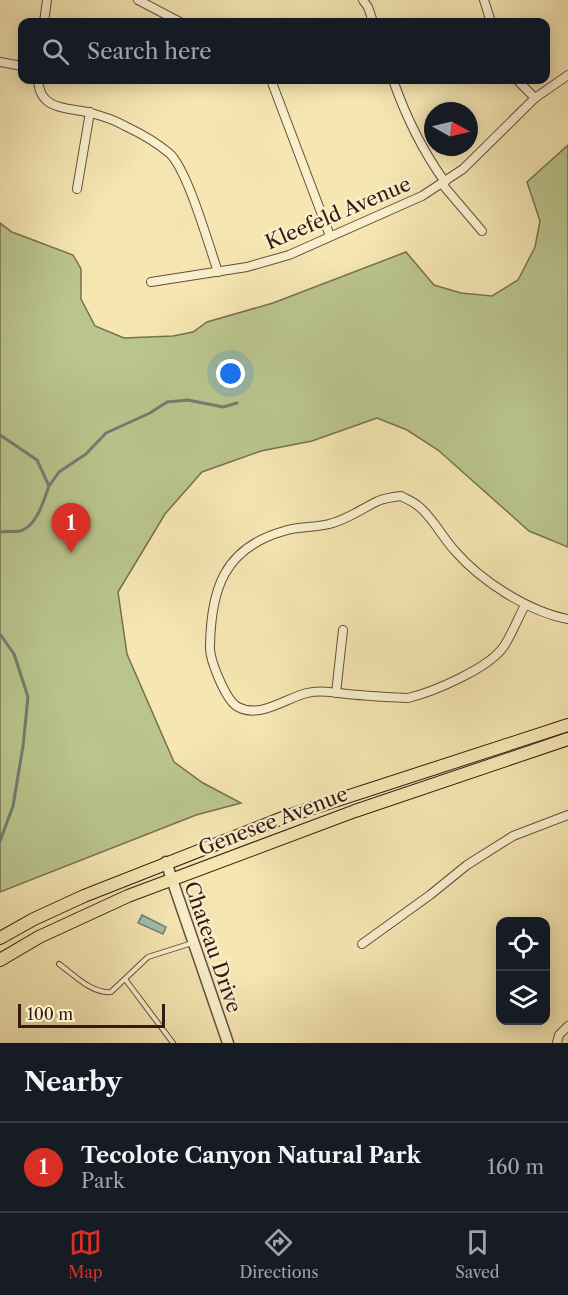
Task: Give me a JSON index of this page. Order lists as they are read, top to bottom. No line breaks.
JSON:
{"streets":{"main road":["Genesee Avenue"],"street":["Kleefeld Avenue","Chateau Drive"]},"crossings":[["Genesee Avenue","Chateau Drive"]],"scale_bar":"100 m","north":"right","page":{"search":"Search here","pins":"1","scale":"100 m","heading":"Nearby","list":[{"mark":"1","name":"Tecolote Canyon Natural Park","note":"Park","value":"160 m"}],"nav":["Map","Directions","Saved"]}}
